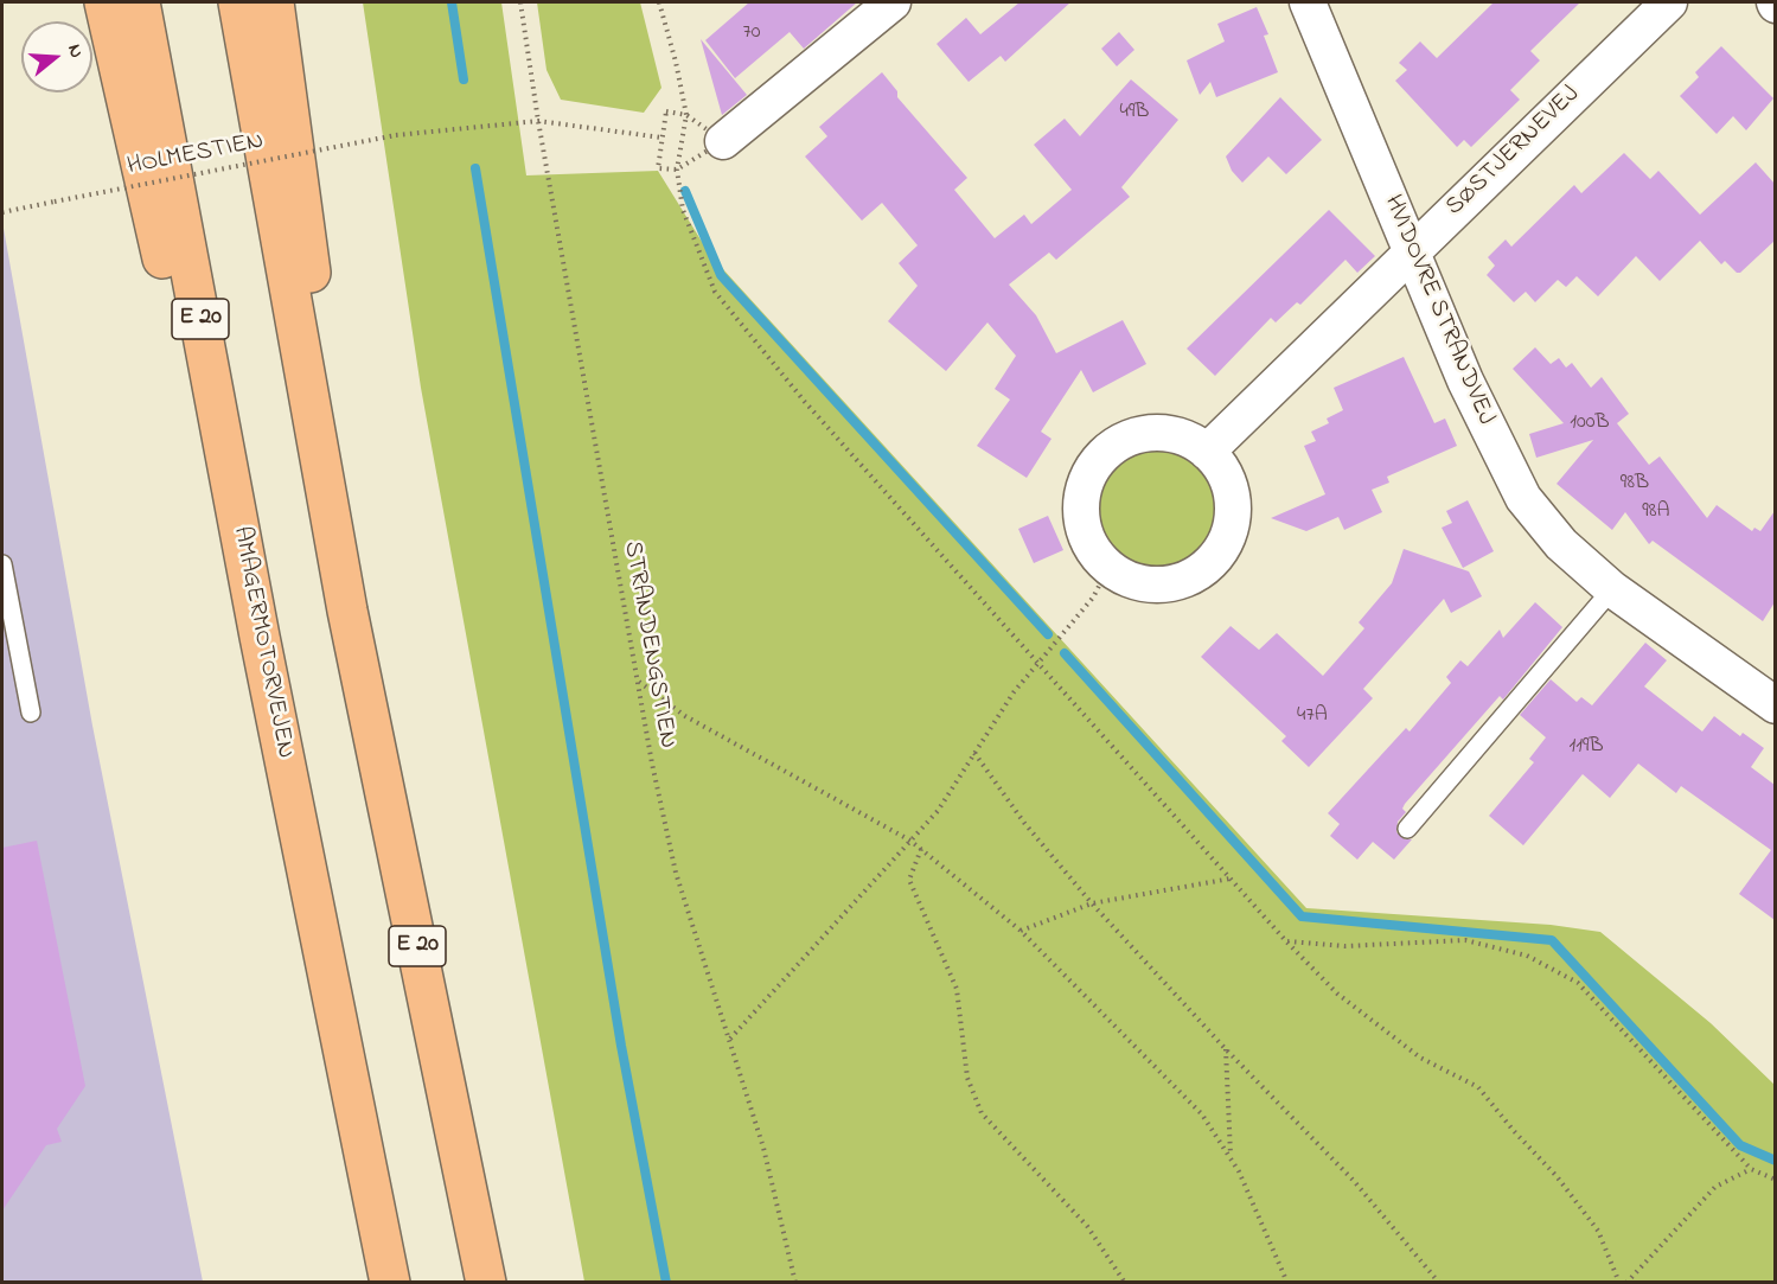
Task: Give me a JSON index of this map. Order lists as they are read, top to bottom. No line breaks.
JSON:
{"streets":{"highway":["E 20","AMAGERMOTORVEJEN"],"street":["SØSTJERNEVEJ","HVIDOVRE STRANDVEJ"],"path":["HOLMESTIEN","STRANDENGSTIEN"]},"crossings":[["SØSTJERNEVEJ","HVIDOVRE STRANDVEJ"],["HOLMESTIEN","STRANDENGSTIEN"]],"house_numbers":["70","49B","100B","98B","98A","47A","119B"],"north":"right"}
